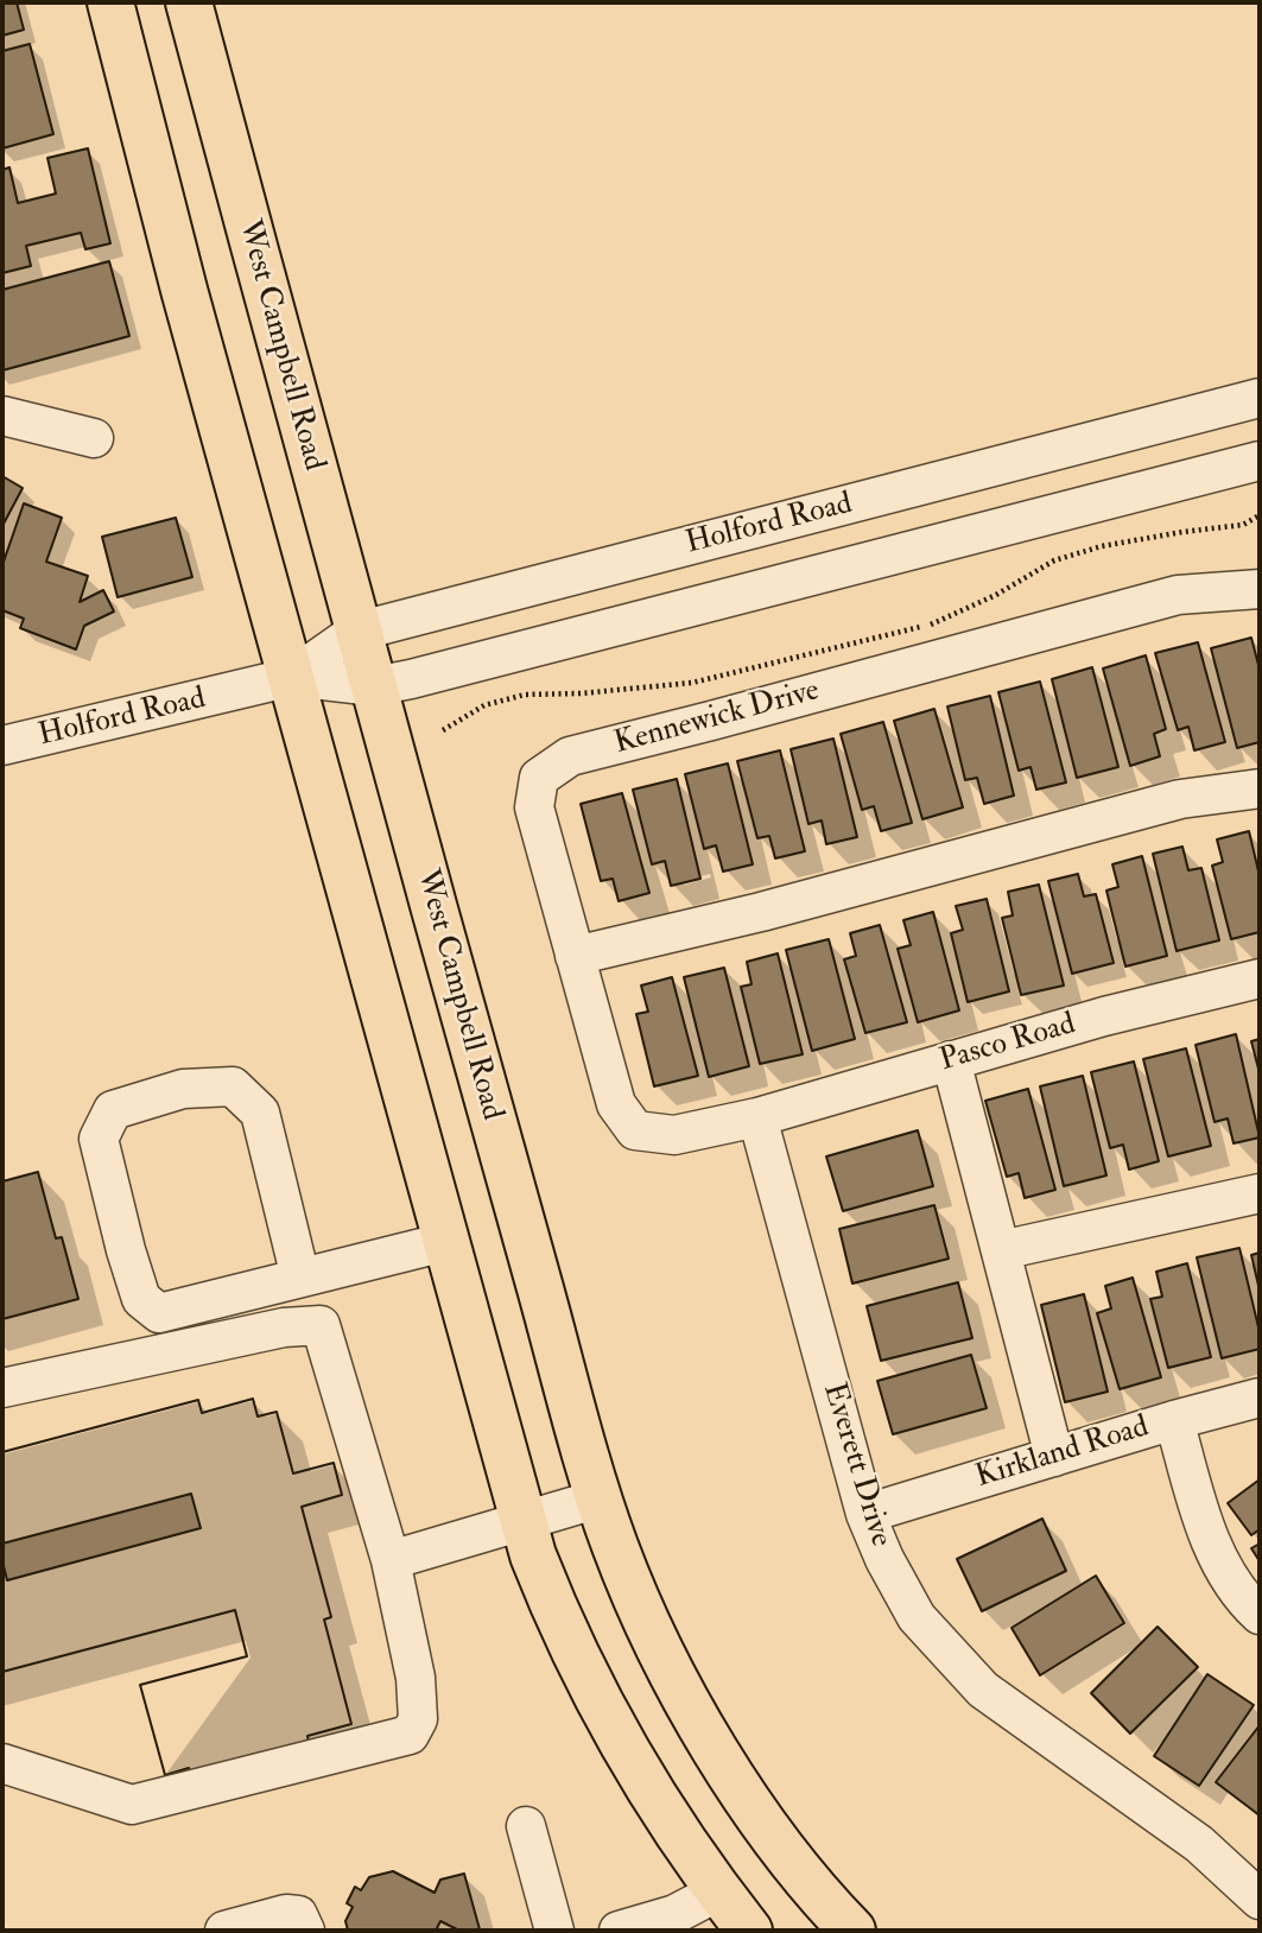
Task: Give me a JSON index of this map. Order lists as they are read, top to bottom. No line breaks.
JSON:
{"streets":{"main road":["West Campbell Road"],"street":["Holford Road","Kennewick Drive","Pasco Road","Kirkland Road","Everett Drive"]},"crossings":[["West Campbell Road","Holford Road"],["Kennewick Drive","Pasco Road"],["Pasco Road","Everett Drive"],["Kirkland Road","Everett Drive"]]}
